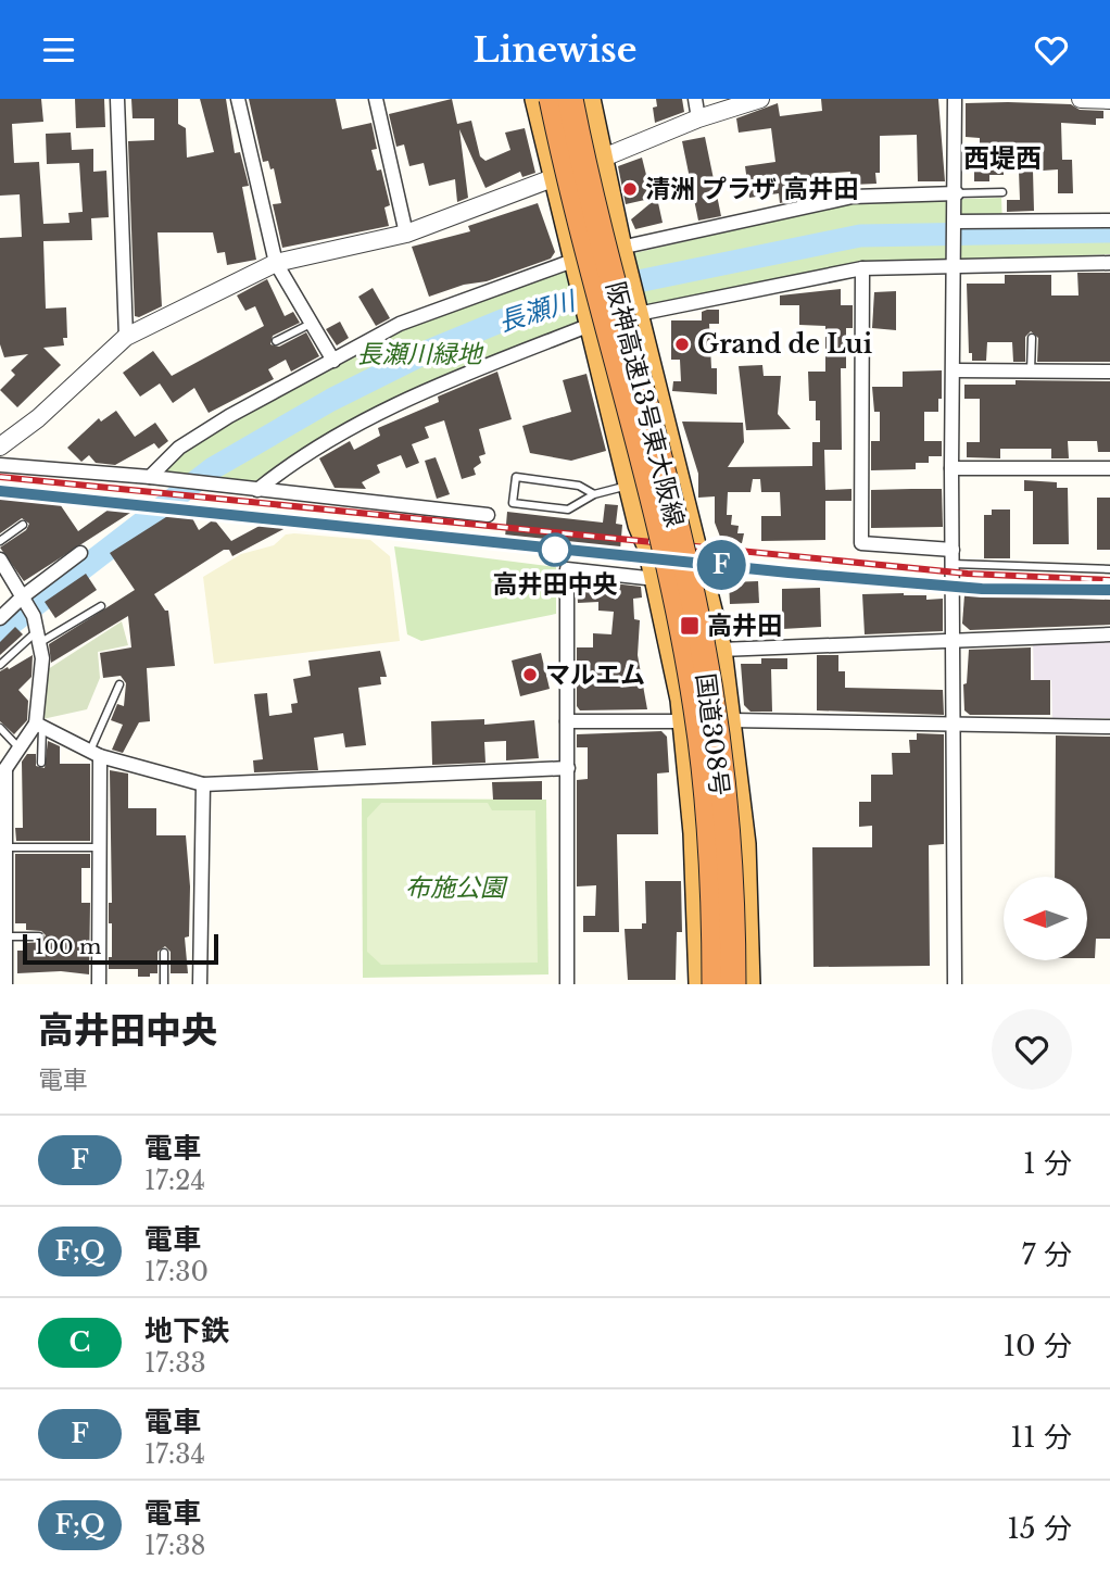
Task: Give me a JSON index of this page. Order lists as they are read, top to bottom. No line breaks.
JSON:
{"streets":{"highway":["阪神高速13号東大阪線","国道308号"]},"districts":["西堤西"],"water":["長瀬川"],"parks":["長瀬川緑地","布施公園"],"places":{"other":["清洲 プラザ 高井田","Grand de Lui","高井田中央","マルエム"],"transit":["高井田"]},"scale_bar":"100 m","north":"left","page":{"header":"Linewise","on_map":"F","scale":"100 m","heading":["高井田中央","電車"],"list":[{"mark":"F","name":"電車","note":"17:24","value":"1 分"},{"mark":"F;Q","name":"電車","note":"17:30","value":"7 分"},{"mark":"C","name":"地下鉄","note":"17:33","value":"10 分"},{"mark":"F","name":"電車","note":"17:34","value":"11 分"},{"mark":"F;Q","name":"電車","note":"17:38","value":"15 分"}]}}
